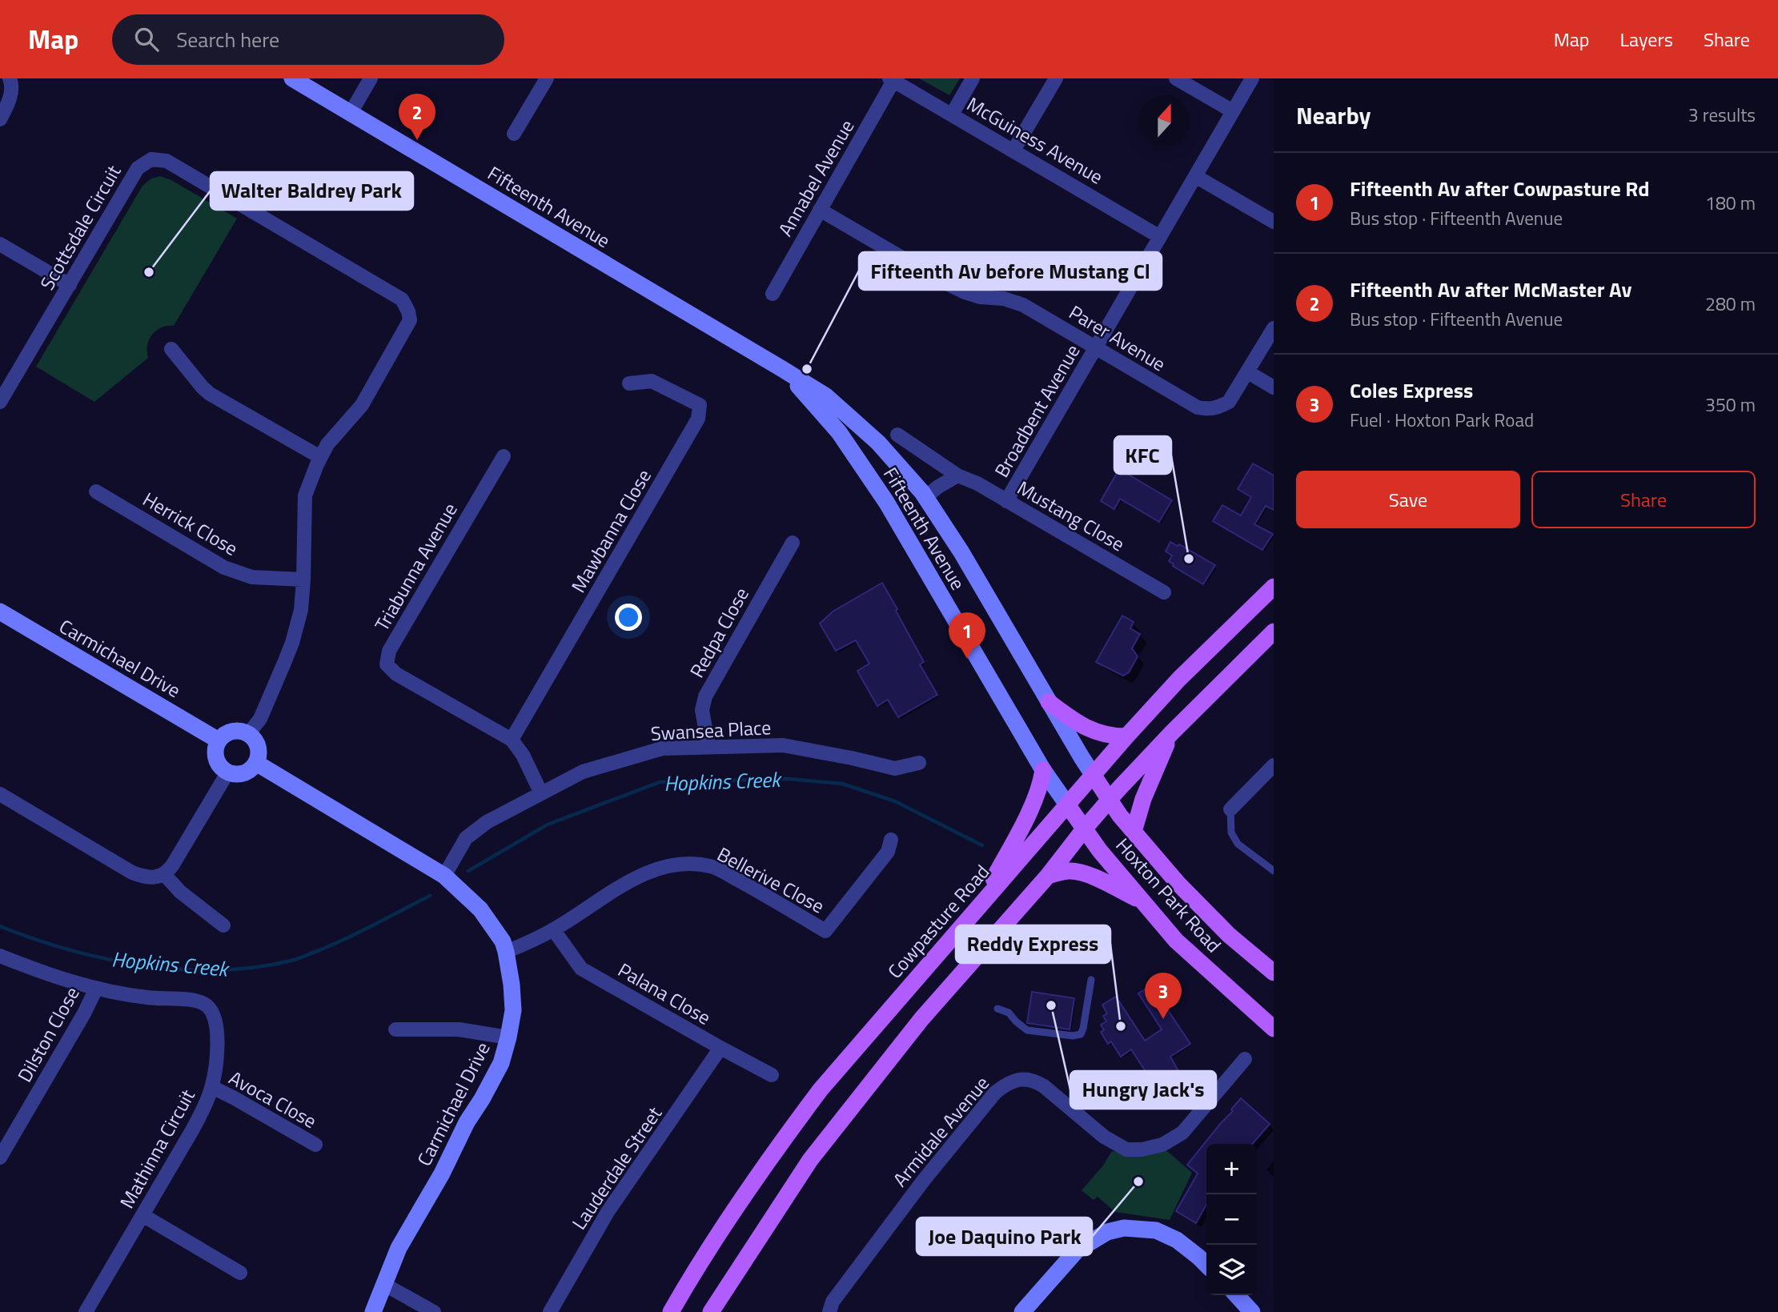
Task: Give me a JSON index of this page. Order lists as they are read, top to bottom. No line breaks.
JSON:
{"streets":{"main road":["Fifteenth Avenue","Carmichael Drive","Hoxton Park Road","Cowpasture Road"],"street":["McGuiness Avenue","Annabel Avenue","Scottsdale Circuit","Parer Avenue","Broadbent Avenue","Mustang Close","Herrick Close","Mawbanna Close","Triabunna Avenue","Redpa Close","Swansea Place","Bellerive Close","Palana Close","Dilston Close","Avoca Close","Armidale Avenue","Mathinna Circuit","Lauderdale Street"]},"crossings":[["McGuiness Avenue","Annabel Avenue"],["McGuiness Avenue","Broadbent Avenue"],["Annabel Avenue","Parer Avenue"],["Fifteenth Avenue","Hoxton Park Road"],["Fifteenth Avenue","Cowpasture Road"],["Scottsdale Circuit","Herrick Close"],["Scottsdale Circuit","Carmichael Drive"],["Parer Avenue","Broadbent Avenue"],["Broadbent Avenue","Mustang Close"],["Mawbanna Close","Triabunna Avenue"],["Triabunna Avenue","Swansea Place"],["Redpa Close","Swansea Place"],["Carmichael Drive","Swansea Place"],["Carmichael Drive","Bellerive Close"],["Bellerive Close","Palana Close"],["Hoxton Park Road","Cowpasture Road"],["Palana Close","Lauderdale Street"],["Dilston Close","Mathinna Circuit"],["Avoca Close","Mathinna Circuit"]],"water":["Hopkins Creek"],"places":["Walter Baldrey Park","Fifteenth Av before Mustang Cl","KFC","Hungry Jack's","Reddy Express","Joe Daquino Park"],"north":"top","page":{"header":"Map","search":"Search here","nav":["Map","Layers","Share"],"heading":["Nearby","3 results"],"pins":["2","1","3"],"list":[{"mark":"1","name":"Fifteenth Av after Cowpasture Rd","note":"Bus stop · Fifteenth Avenue","value":"180 m"},{"mark":"2","name":"Fifteenth Av after McMaster Av","note":"Bus stop · Fifteenth Avenue","value":"280 m"},{"mark":"3","name":"Coles Express","note":"Fuel · Hoxton Park Road","value":"350 m"}],"buttons":["Save","Share"],"map_buttons":["+","−"]}}
